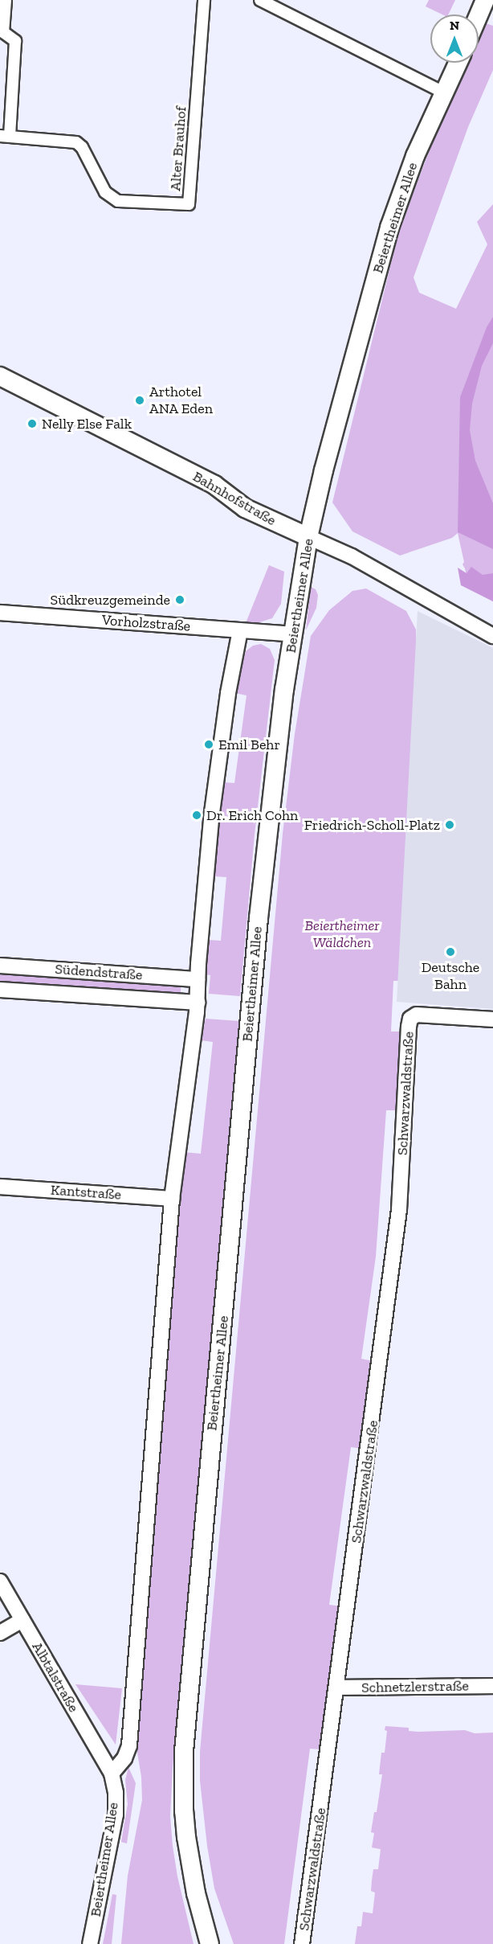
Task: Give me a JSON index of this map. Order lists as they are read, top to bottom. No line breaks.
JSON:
{"streets":{"street":["Alter Brauhof","Beiertheimer Allee","Bahnhofstraße","Vorholzstraße","Südendstraße","Schwarzwaldstraße","Kantstraße","Albtalstraße","Schnetzlerstraße"]},"crossings":[["Beiertheimer Allee","Bahnhofstraße"],["Beiertheimer Allee","Vorholzstraße"],["Beiertheimer Allee","Albtalstraße"],["Schwarzwaldstraße","Schnetzlerstraße"]],"parks":["Beiertheimer Wäldchen"],"places":["Arthotel ANA Eden","Nelly Else Falk","Südkreuzgemeinde","Emil Behr","Dr. Erich Cohn","Friedrich-Scholl-Platz","Deutsche Bahn"],"north":"top"}
